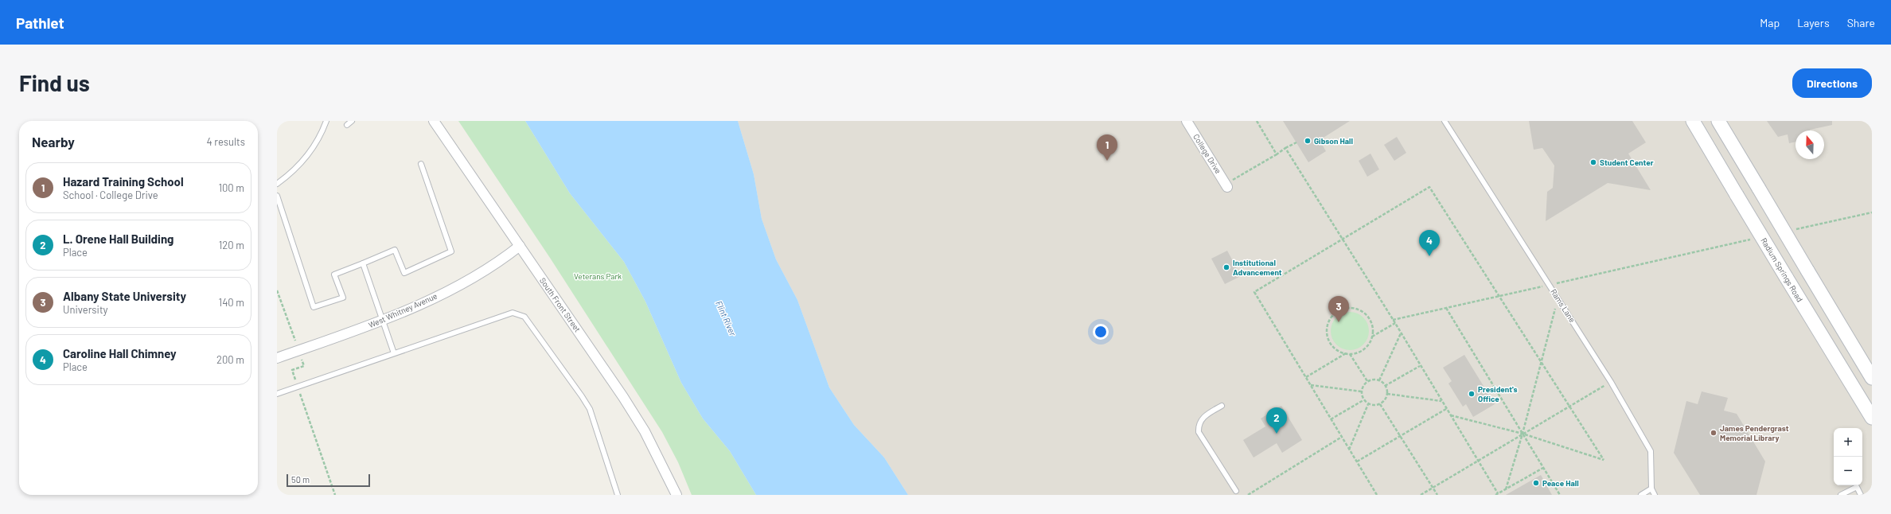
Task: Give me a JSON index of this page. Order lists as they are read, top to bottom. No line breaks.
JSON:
{"streets":{"main road":["Radium Springs Road"],"street":["College Drive","South Front Street","West Whitney Avenue"],"lane":["Rams Lane"]},"crossings":[["South Front Street","West Whitney Avenue"]],"water":["Flint River"],"parks":["Veterans Park"],"places":["Gibson Hall","Student Center","Institutional Advancement","President's Office","James Pendergrast Memorial Library","Peace Hall"],"scale_bar":"50 m","north":"top","page":{"header":"Pathlet","nav":["Map","Layers","Share"],"buttons":"Directions","title":"Find us","heading":["Nearby","4 results"],"pins":["1","4","3","2"],"list":[{"mark":"1","name":"Hazard Training School","note":"School · College Drive","value":"100 m"},{"mark":"2","name":"L. Orene Hall Building","note":"Place","value":"120 m"},{"mark":"3","name":"Albany State University","note":"University","value":"140 m"},{"mark":"4","name":"Caroline Hall Chimney","note":"Place","value":"200 m"}],"map_buttons":["+","−"],"scale":"50 m"}}
